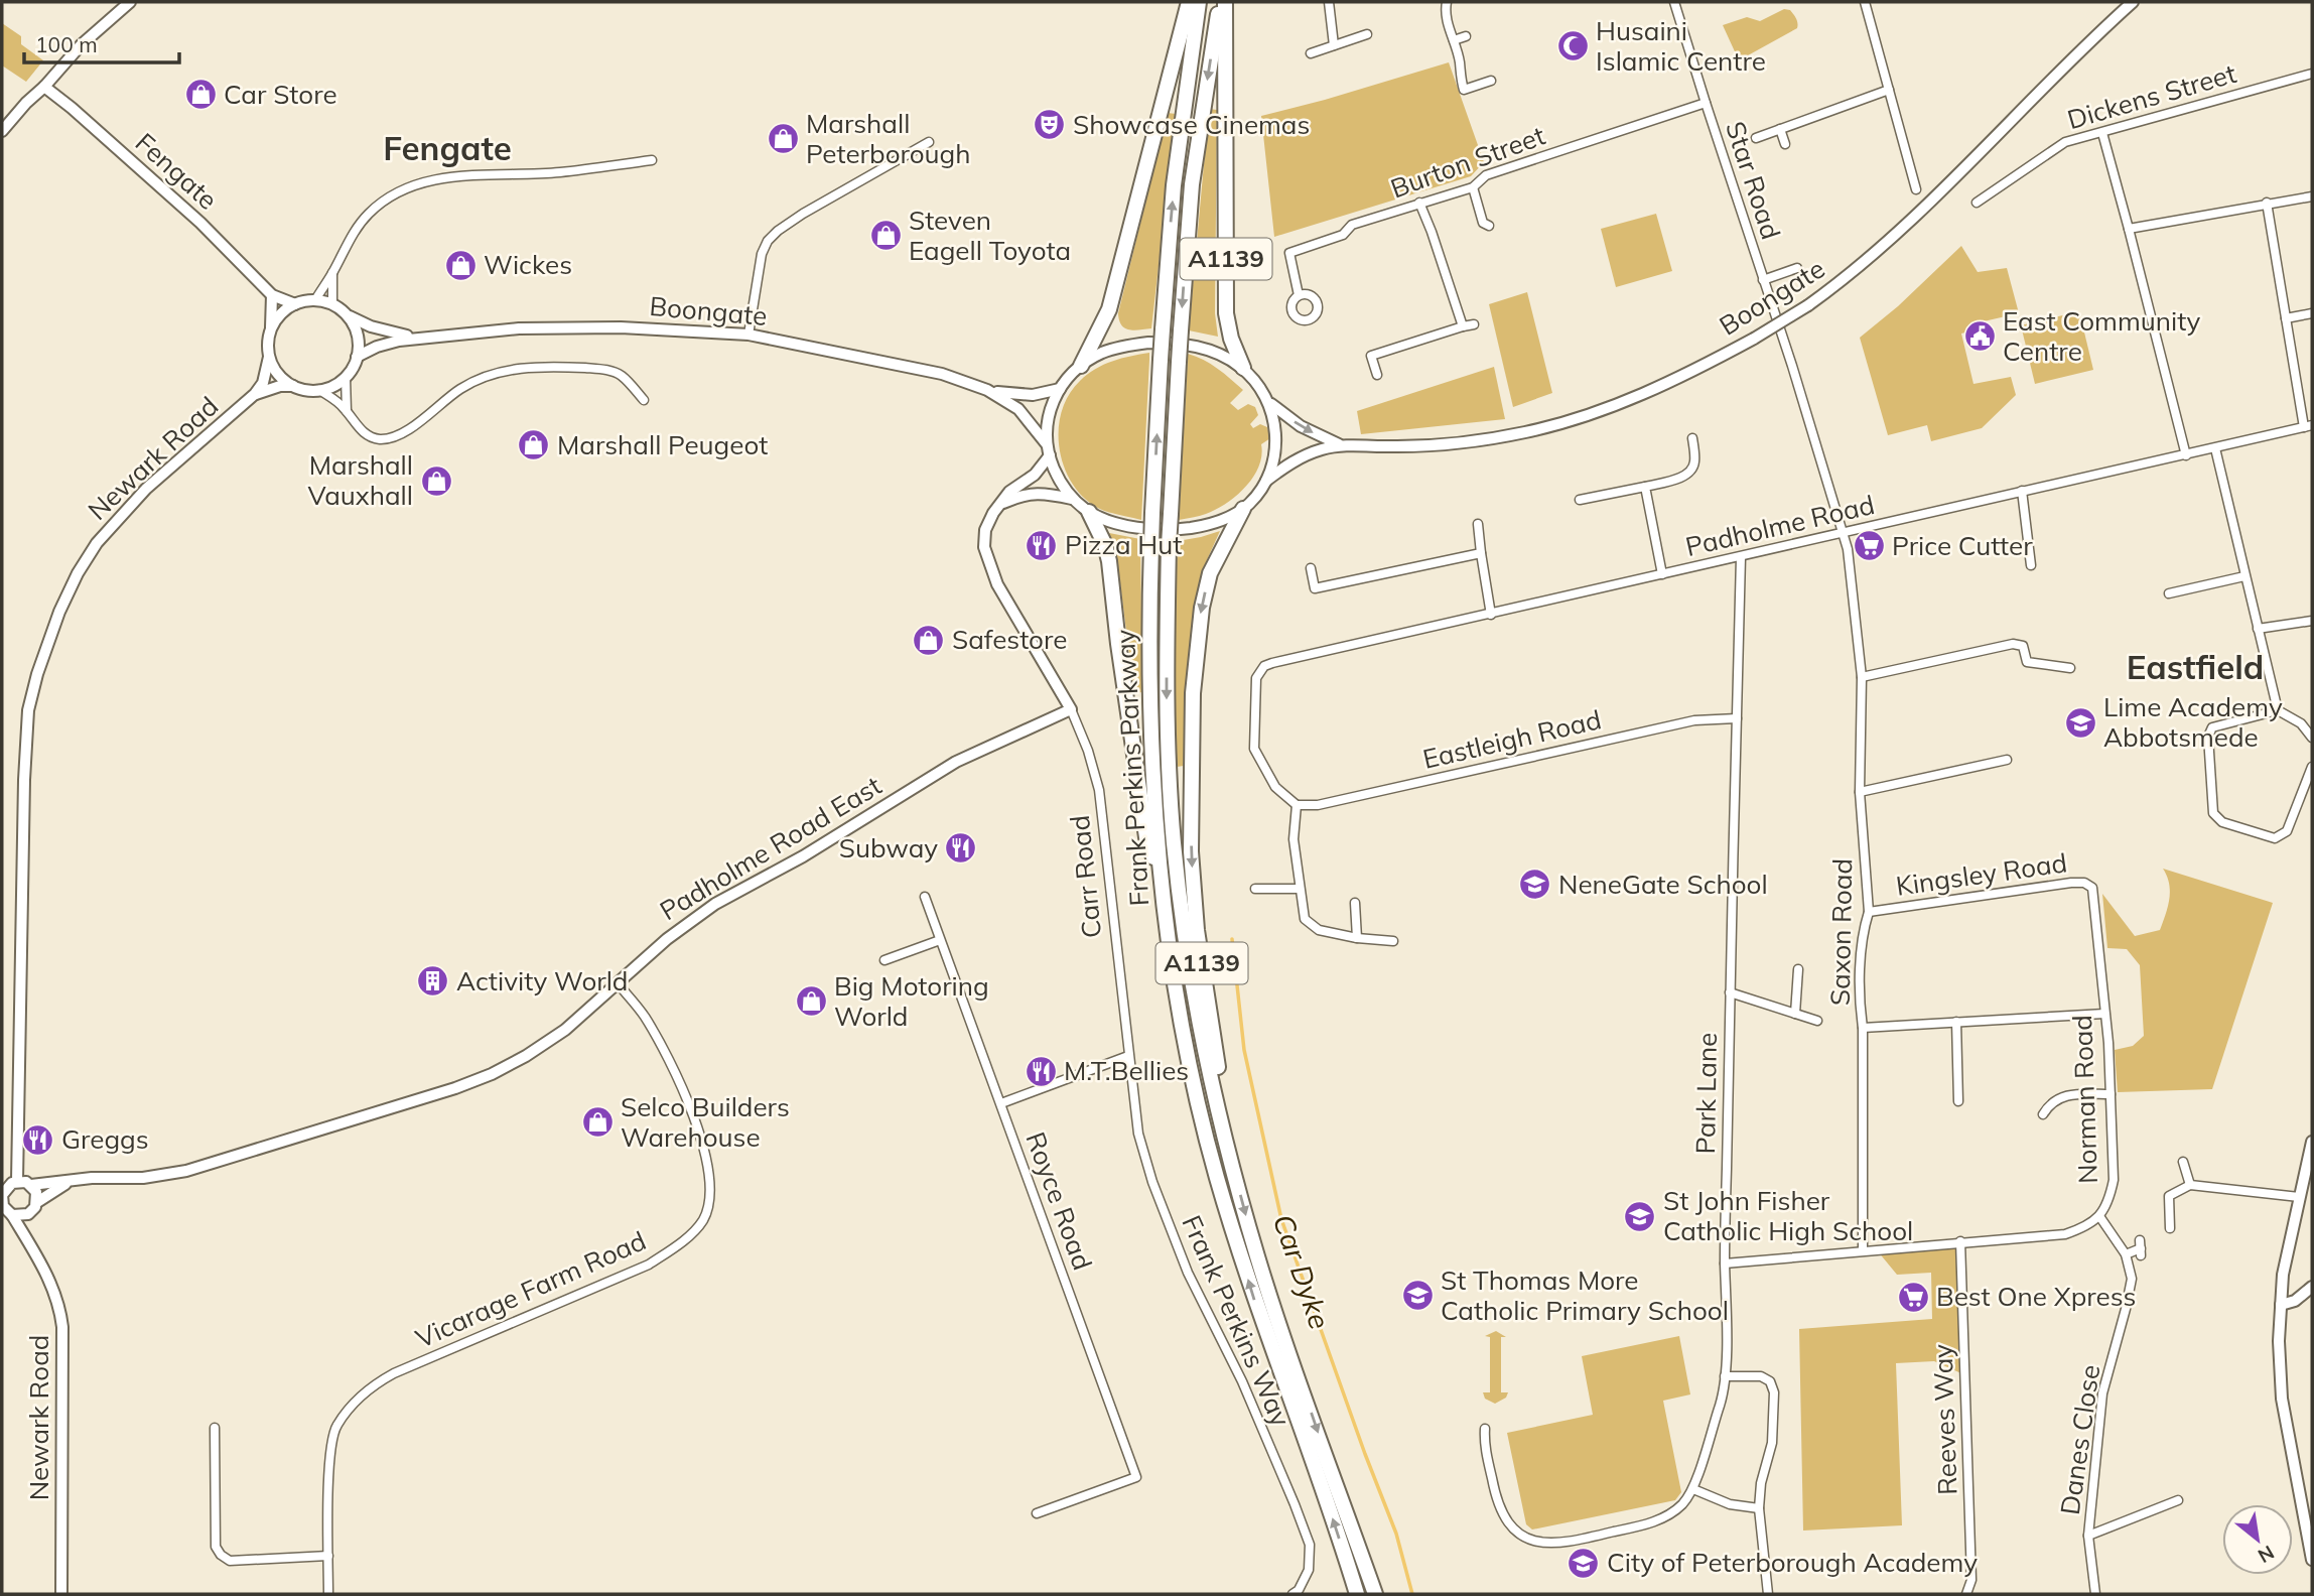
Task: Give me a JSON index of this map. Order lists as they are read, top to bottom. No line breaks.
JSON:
{"streets":{"highway":["A1139","Frank Perkins Parkway"],"street":["Dickens Street","Burton Street","Fengate","Star Road","Boongate","Newark Road","Padholme Road","Eastleigh Road","Padholme Road East","Kingsley Road","Carr Road","Saxon Road","Park Lane","Norman Road","Royce Road","Vicarage Farm Road","Frank Perkins Way","Reeves Way","Danes Close"]},"crossings":[["Burton Street","Star Road"],["Fengate","Boongate"],["Fengate","Newark Road"],["Star Road","Padholme Road"],["Star Road","Saxon Road"],["A1139","Boongate"],["A1139","Frank Perkins Parkway"],["A1139","Carr Road"],["Boongate","Newark Road"],["Boongate","Carr Road"],["Newark Road","Padholme Road East"],["Padholme Road","Eastleigh Road"],["Padholme Road","Saxon Road"],["Padholme Road","Park Lane"],["Eastleigh Road","Park Lane"],["Padholme Road East","Carr Road"],["Padholme Road East","Vicarage Farm Road"],["Kingsley Road","Saxon Road"],["Kingsley Road","Norman Road"],["Carr Road","Frank Perkins Way"],["Saxon Road","Norman Road"],["Park Lane","Norman Road"],["Norman Road","Reeves Way"],["Norman Road","Danes Close"]],"districts":["Fengate","Eastfield"],"water":["Car Dyke"],"places":{"mosque":["Husaini Islamic Centre"],"shop":["Car Store","Marshall Peterborough","Steven Eagell Toyota","Wickes","Marshall Peugeot","Marshall Vauxhall","Safestore","Big Motoring World","Selco Builders Warehouse"],"theatre":["Showcase Cinemas"],"public building":["East Community Centre"],"restaurant":["Pizza Hut","Subway","M.T.Bellies","Greggs"],"supermarket":["Price Cutter","Best One Xpress"],"school or university":["Lime Academy Abbotsmede","NeneGate School","St John Fisher Catholic High School","St Thomas More Catholic Primary School","City of Peterborough Academy"],"building":["Activity World"]},"scale_bar":"100 m","north":"bottom right"}
